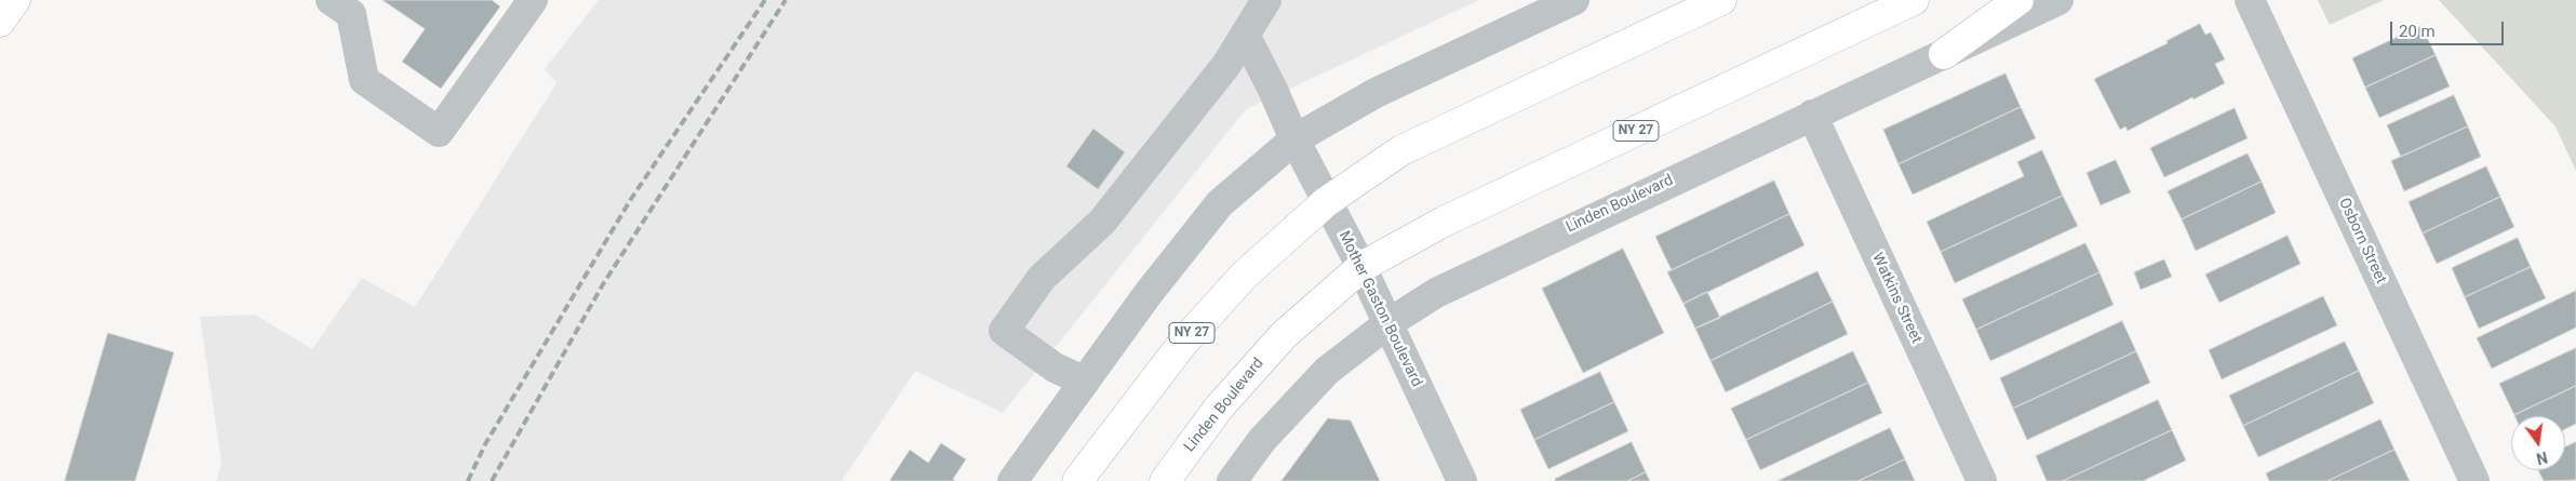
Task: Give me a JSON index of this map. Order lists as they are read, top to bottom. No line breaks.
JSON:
{"streets":{"main road":["NY 27","Linden Boulevard"],"street":["Osborn Street","Watkins Street","Mother Gaston Boulevard"]},"crossings":[["NY 27","Mother Gaston Boulevard"],["Linden Boulevard","Watkins Street"],["Linden Boulevard","Mother Gaston Boulevard"]],"scale_bar":"20 m","north":"bottom"}
